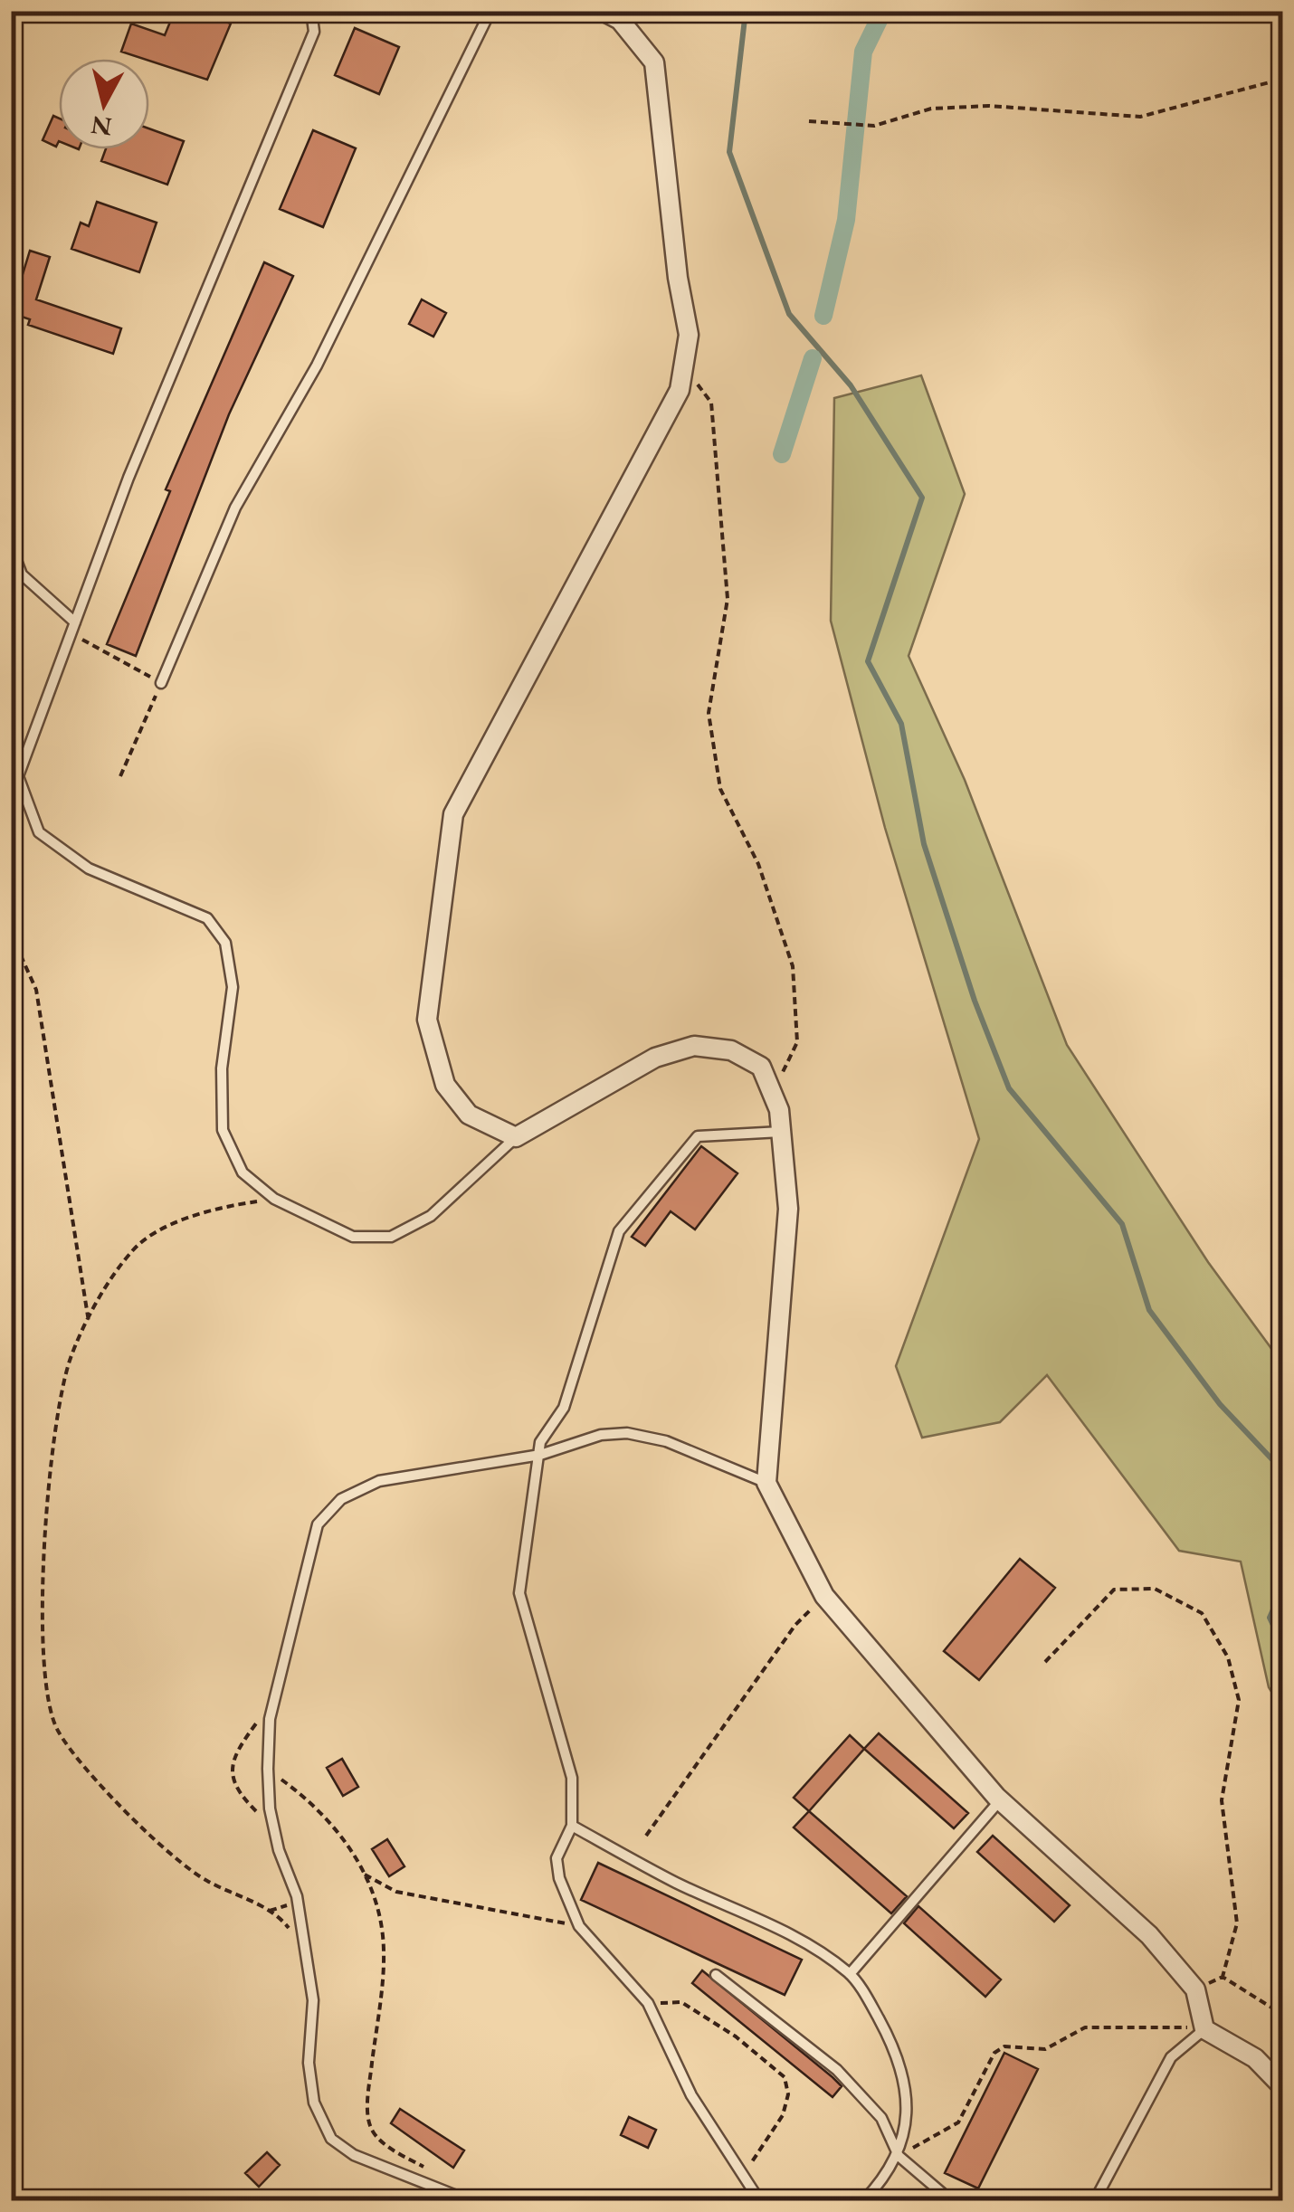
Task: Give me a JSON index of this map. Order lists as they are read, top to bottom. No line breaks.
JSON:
{"north":"bottom"}
